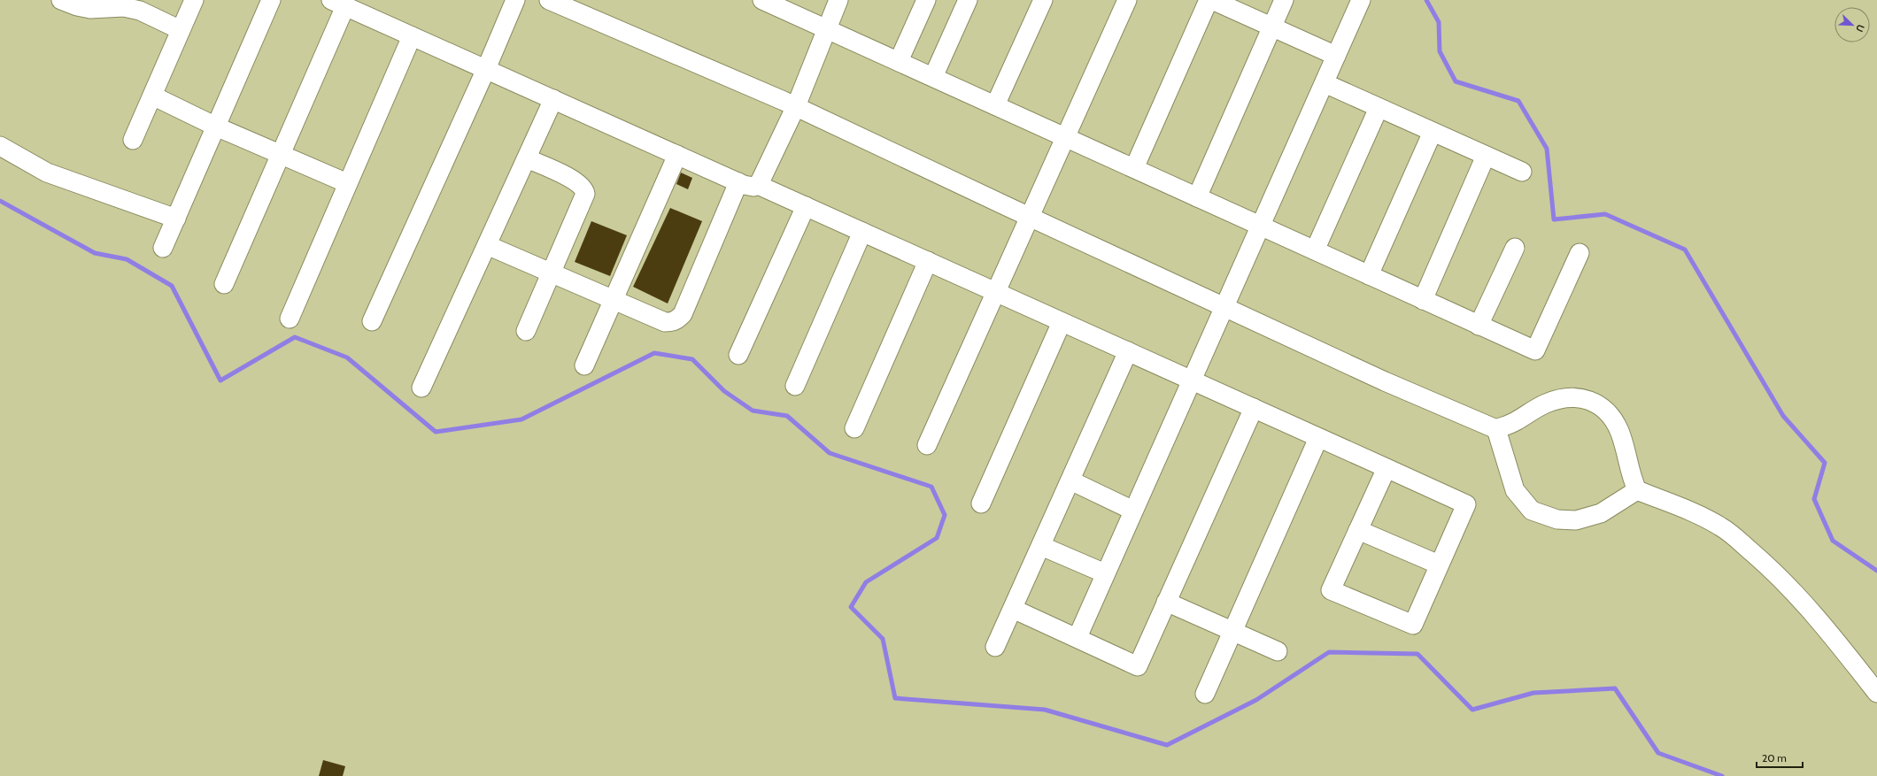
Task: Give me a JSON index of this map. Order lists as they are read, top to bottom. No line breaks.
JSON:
{"scale_bar":"20 m","north":"bottom right"}
